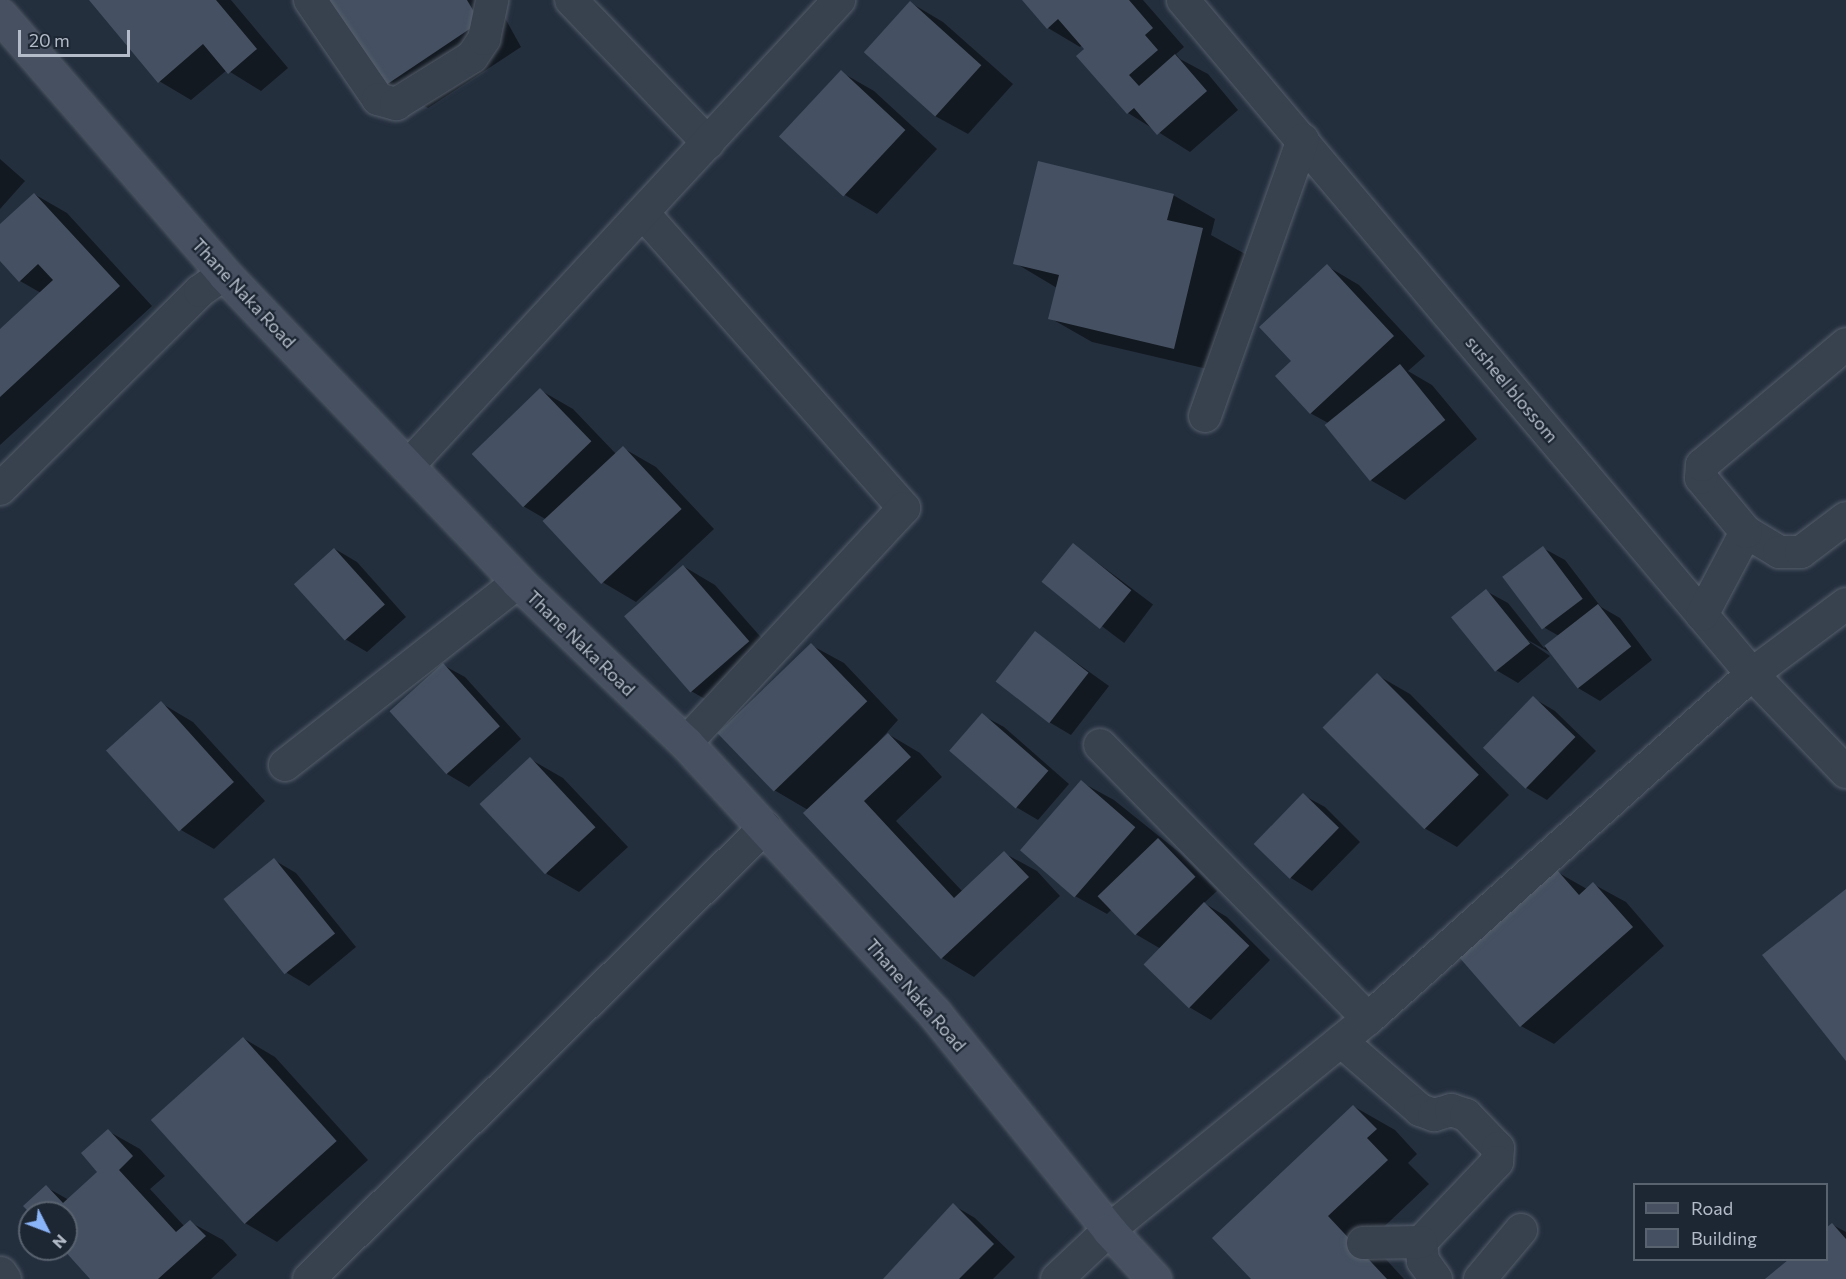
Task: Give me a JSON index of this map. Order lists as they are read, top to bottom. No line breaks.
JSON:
{"streets":{"main road":["Thane Naka Road"],"street":["susheel blossom"]},"legend":["Road","Building"],"scale_bar":"20 m","north":"bottom right"}
